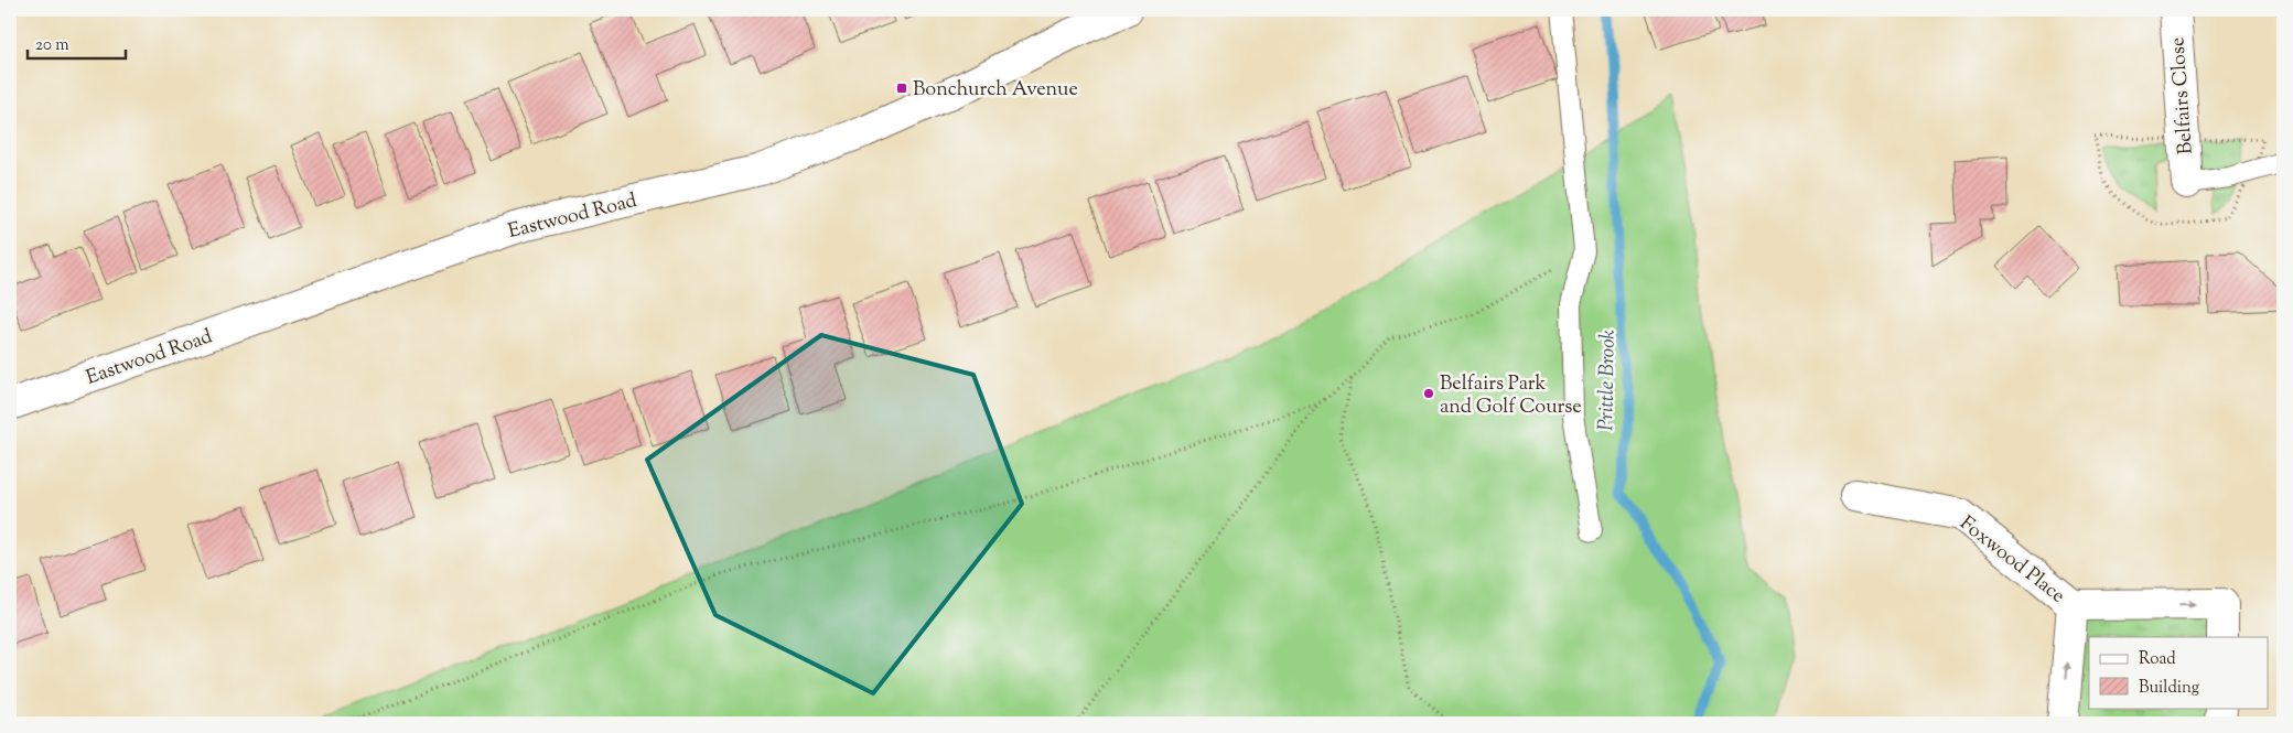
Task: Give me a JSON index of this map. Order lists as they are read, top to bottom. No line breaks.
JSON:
{"streets":{"street":["Belfairs Close","Eastwood Road","Foxwood Place"]},"water":["Prittle Brook"],"places":{"transit":["Bonchurch Avenue"],"other":["Belfairs Park and Golf Course"]},"legend":["Road","Building"],"scale_bar":"20 m"}
